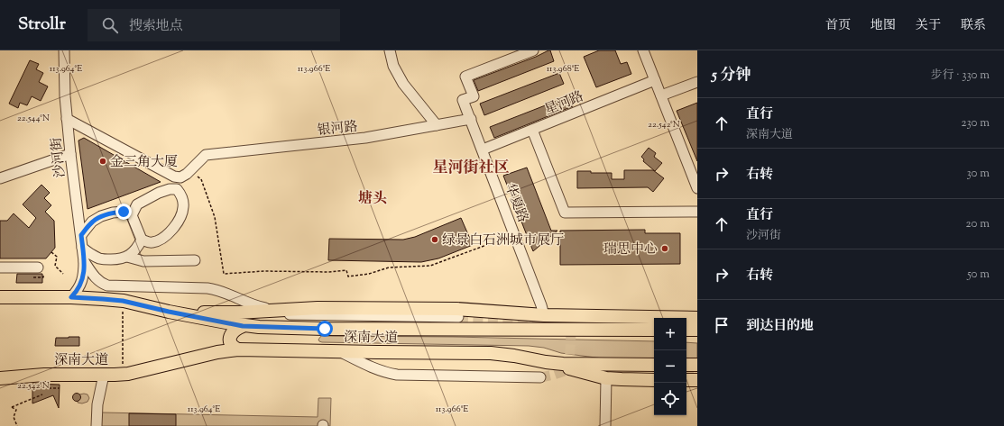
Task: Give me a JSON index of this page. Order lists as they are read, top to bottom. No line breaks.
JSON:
{"streets":{"main road":["深南大道"],"street":["星河路","银河路","沙河街","华夏路"]},"crossings":[["星河路","华夏路"],["银河路","华夏路"],["沙河街","深南大道"]],"districts":["星河街社区","塘头"],"places":["金三角大厦","绿景白石洲城市展厅","瑞思中心"],"page":{"header":"Strollr","search":"搜索地点","nav":["首页","地图","关于","联系"],"heading":["5 分钟","步行 · 330 m"],"list":[["直行","深南大道","230 m"],["右转","30 m"],["直行","沙河街","20 m"],["右转","50 m"],"到达目的地"],"map_buttons":["+","−"]},"coordinates":["113.964°E","113.966°E","113.968°E","22.544°N","22.542°N"]}
